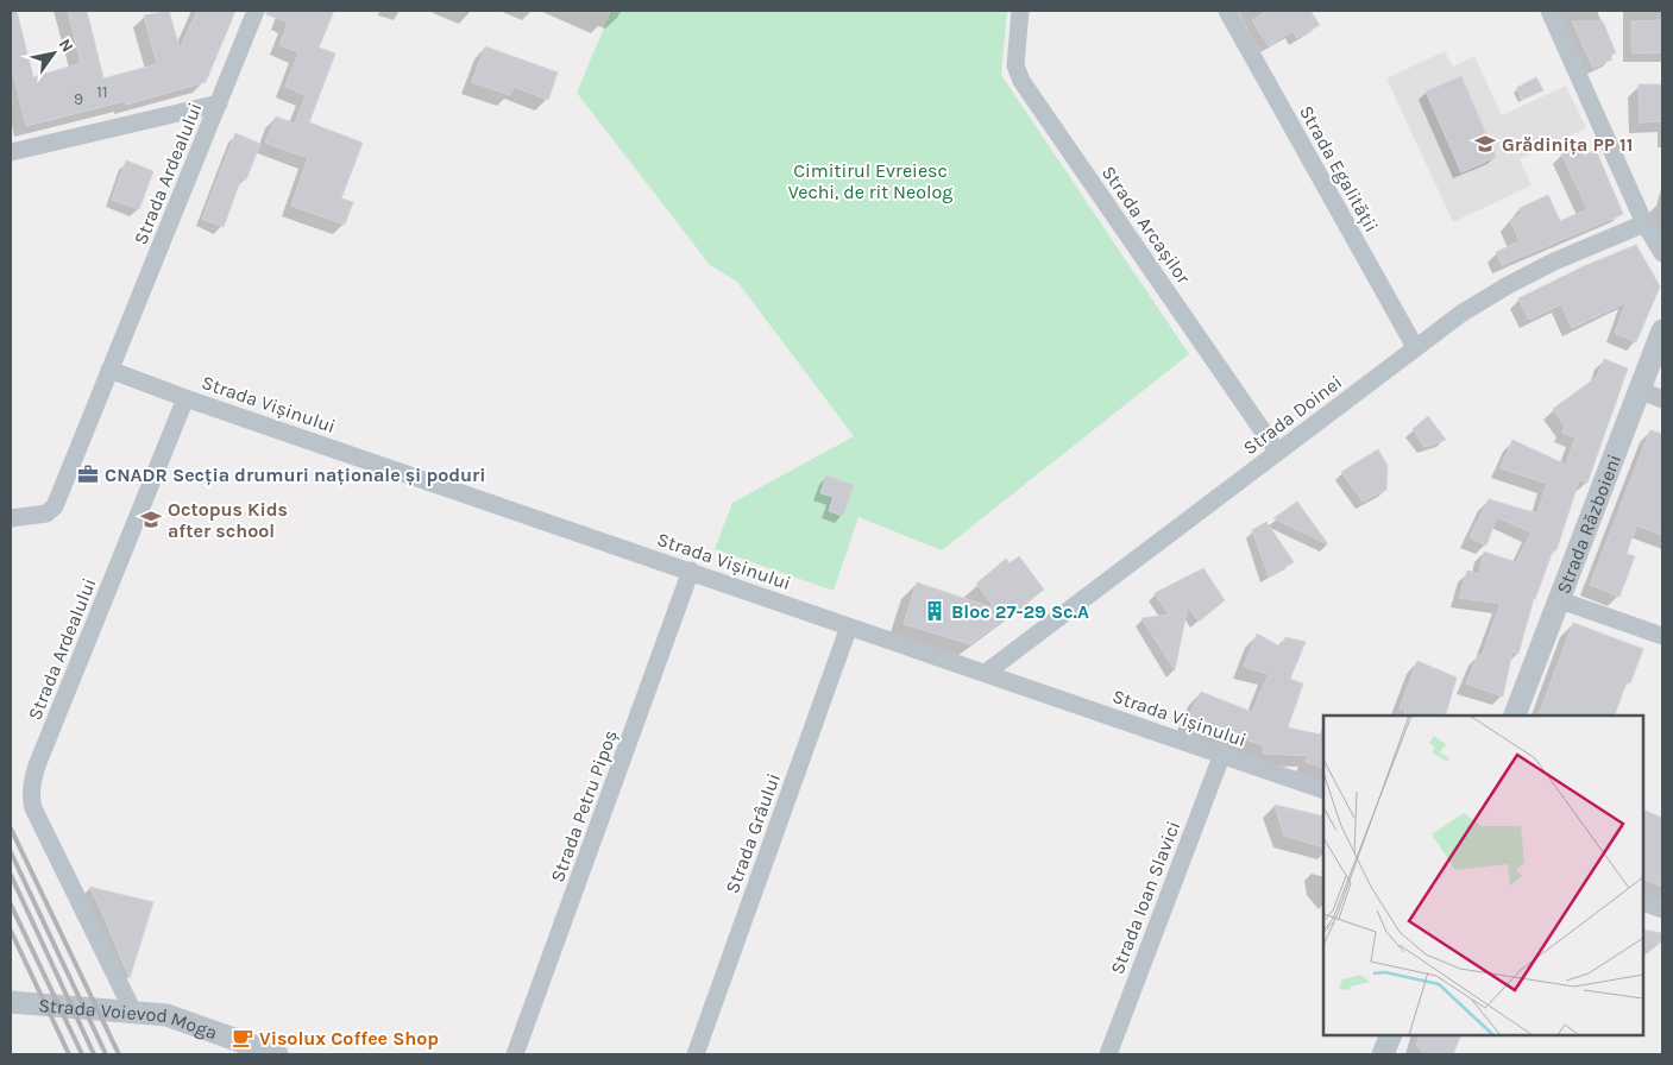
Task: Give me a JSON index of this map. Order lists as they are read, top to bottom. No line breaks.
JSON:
{"streets":{"street":["Strada Egalității","Strada Ardealului","Strada Arcașilor","Strada Vișinului","Strada Doinei","Strada Războieni","Strada Petru Pipoș","Strada Grâului","Strada Ioan Slavici","Strada Voievod Moga"]},"crossings":[["Strada Egalității","Strada Doinei"],["Strada Ardealului","Strada Vișinului"],["Strada Ardealului","Strada Voievod Moga"],["Strada Arcașilor","Strada Doinei"],["Strada Vișinului","Strada Doinei"],["Strada Vișinului","Strada Petru Pipoș"],["Strada Vișinului","Strada Grâului"],["Strada Vișinului","Strada Ioan Slavici"]],"parks":["Cimitirul Evreiesc Vechi, de rit Neolog"],"places":{"school or university":["Grădinița PP 11","Octopus Kids after school"],"office":["CNADR Secția drumuri naționale și poduri"],"building":["Bloc 27-29 Sc.A"],"cafe":["Visolux Coffee Shop"]},"house_numbers":["11","9"],"north":"top right"}
